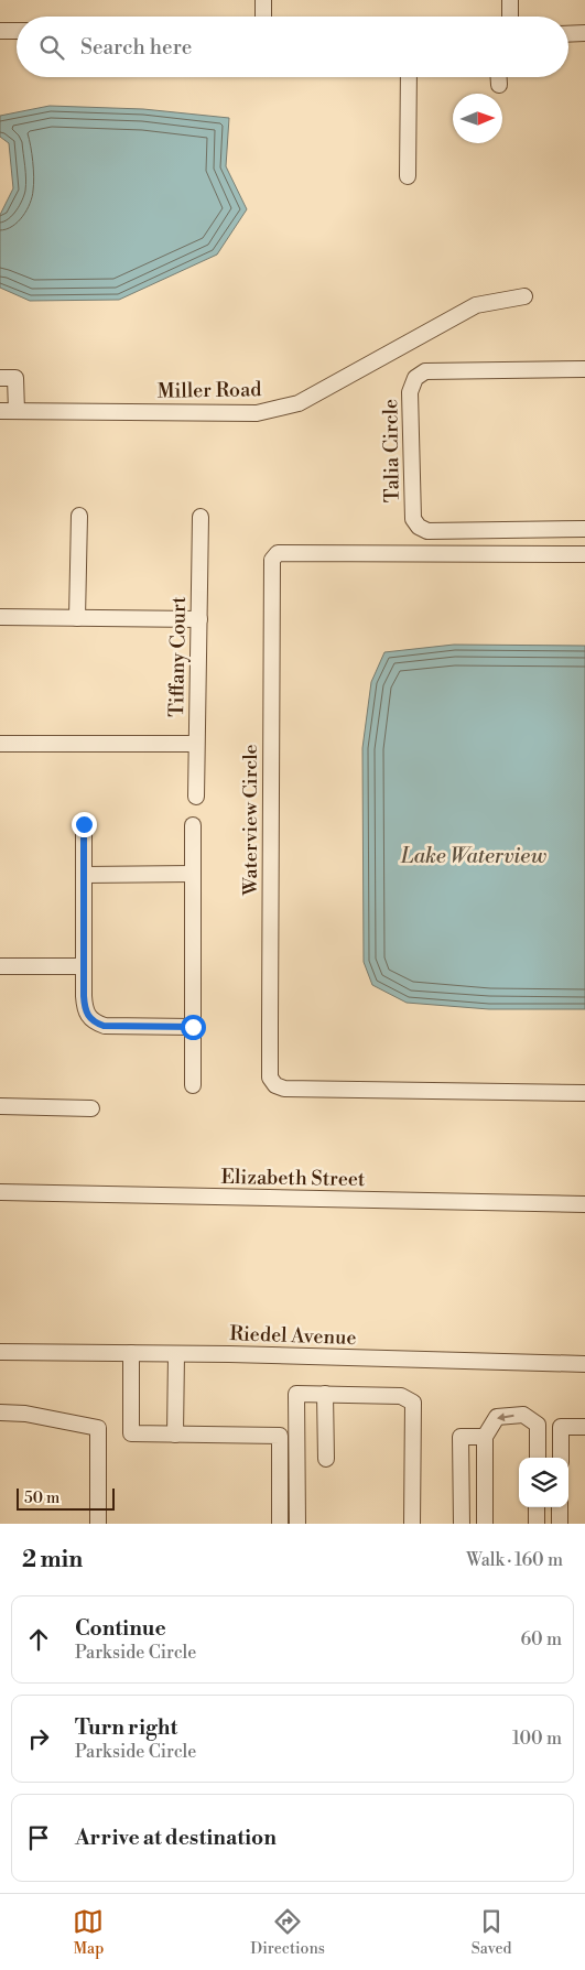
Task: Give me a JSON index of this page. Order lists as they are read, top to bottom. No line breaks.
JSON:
{"streets":{"street":["Miller Road","Talia Circle","Tiffany Court","Waterview Circle","Elizabeth Street","Riedel Avenue"]},"water":["Lake Waterview"],"scale_bar":"50 m","north":"right","page":{"search":"Search here","scale":"50 m","heading":["2 min","Walk · 160 m"],"list":[["Continue","Parkside Circle","60 m"],["Turn right","Parkside Circle","100 m"],"Arrive at destination"],"nav":["Map","Directions","Saved"]}}
